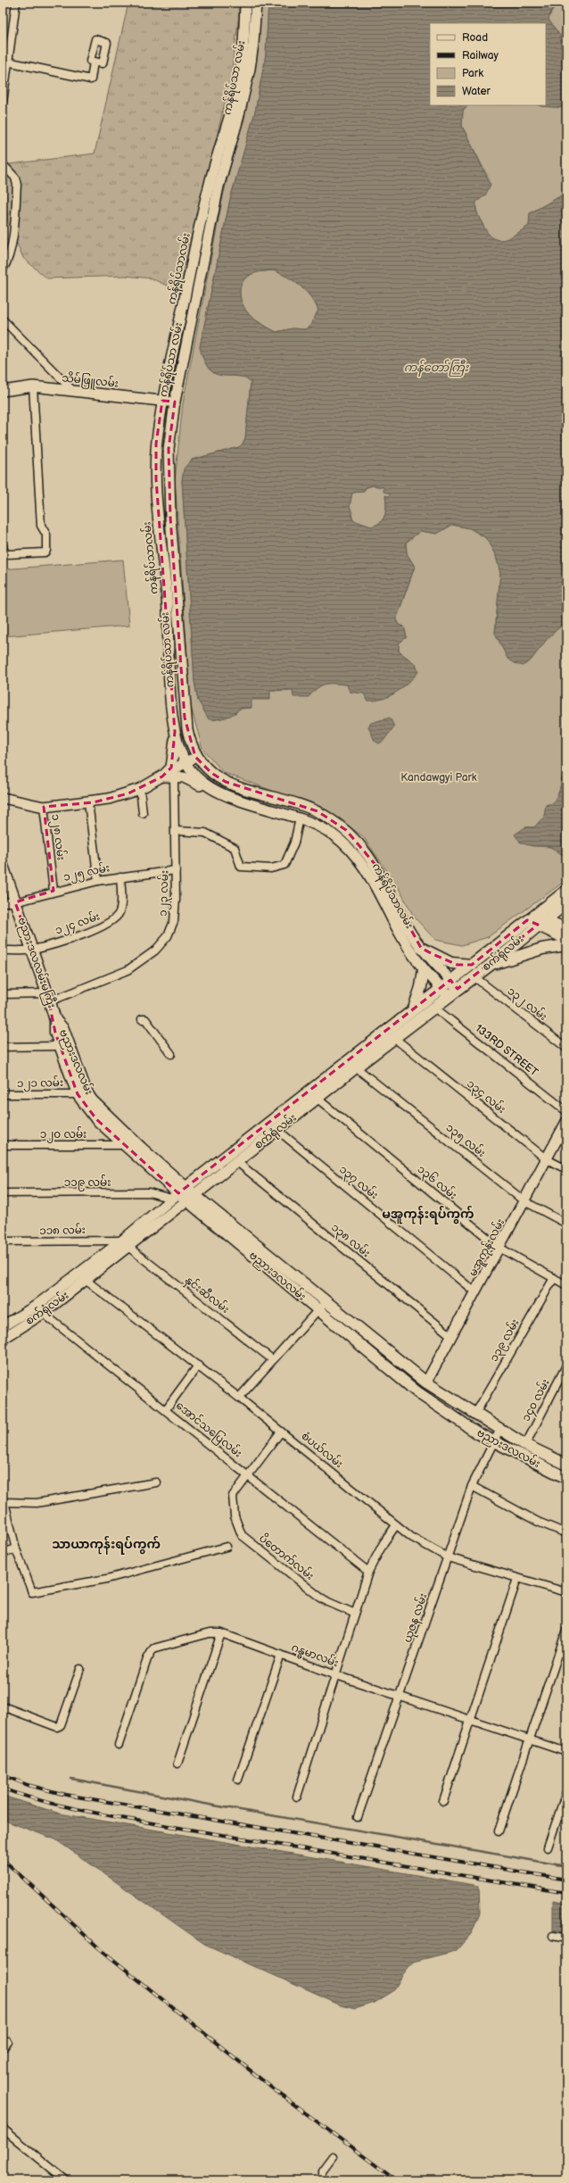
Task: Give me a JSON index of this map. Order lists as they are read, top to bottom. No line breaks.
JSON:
{"streets":{"main road":["ကန်ရိပ်သာ လမ်း","ကန်ရိပ်သာလမ်း","သိမ်ဖြူလမ်း","စက်ရုံလမ်း","ဗညားဒလလမ်းမကြီး","ဗညားဒလလမ်း","မအူကုန်းလမ်း"],"street":["၁၂၈ လမ်း","၁၂၅ လမ်း","၁၂၃ လမ်း","၁၂၄ လမ်း","၁၃၂ လမ်း","133RD STREET","၁၂၁ လမ်း","၁၃၄ လမ်း","၁၂၀ လမ်း","၁၃၅ လမ်း","၁၁၉ လမ်း","၁၃၇ လမ်း","၁၃၆ လမ်း","၁၁၈ လမ်း","၁၃၈ လမ်း","နှင်းဆီလမ်း","၁၃၉ လမ်း","၁၄၀ လမ်း","အောင်သပြေလမ်း","စံပယ်လမ်း","ပိတောက်လမ်း","ယုဇန လမ်း","ဂန္ဓမာလမ်း"]},"crossings":[["ကန်ရိပ်သာ လမ်း","သိမ်ဖြူလမ်း"],["ကန်ရိပ်သာ လမ်း","စက်ရုံလမ်း"],["ကန်ရိပ်သာလမ်း","သိမ်ဖြူလမ်း"],["ကန်ရိပ်သာလမ်း","စက်ရုံလမ်း"],["၁၂၈ လမ်း","၁၂၅ လမ်း"],["၁၂၅ လမ်း","၁၂၃ လမ်း"],["၁၂၅ လမ်း","၁၂၄ လမ်း"],["၁၂၅ လမ်း","ဗညားဒလလမ်းမကြီး"],["၁၂၃ လမ်း","ဗညားဒလလမ်းမကြီး"],["၁၂၄ လမ်း","ဗညားဒလလမ်းမကြီး"],["စက်ရုံလမ်း","၁၃၂ လမ်း"],["စက်ရုံလမ်း","133RD STREET"],["စက်ရုံလမ်း","ဗညားဒလလမ်း"],["စက်ရုံလမ်း","၁၃၄ လမ်း"],["စက်ရုံလမ်း","၁၃၅ လမ်း"],["စက်ရုံလမ်း","၁၁၉ လမ်း"],["စက်ရုံလမ်း","၁၃၇ လမ်း"],["စက်ရုံလမ်း","၁၃၆ လမ်း"],["စက်ရုံလမ်း","၁၁၈ လမ်း"],["စက်ရုံလမ်း","၁၃၈ လမ်း"],["စက်ရုံလမ်း","နှင်းဆီလမ်း"],["စက်ရုံလမ်း","အောင်သပြေလမ်း"],["စက်ရုံလမ်း","စံပယ်လမ်း"],["ဗညားဒလလမ်းမကြီး","ဗညားဒလလမ်း"],["ဗညားဒလလမ်း","၁၂၁ လမ်း"],["ဗညားဒလလမ်း","၁၂၀ လမ်း"],["ဗညားဒလလမ်း","၁၁၉ လမ်း"],["ဗညားဒလလမ်း","မအူကုန်းလမ်း"],["ဗညားဒလလမ်း","၁၃၉ လမ်း"],["ဗညားဒလလမ်း","၁၄၀ လမ်း"],["ဗညားဒလလမ်း","ယုဇန လမ်း"],["၁၃၄ လမ်း","မအူကုန်းလမ်း"],["၁၃၅ လမ်း","မအူကုန်းလမ်း"],["၁၃၇ လမ်း","မအူကုန်းလမ်း"],["၁၃၆ လမ်း","မအူကုန်းလမ်း"],["၁၃၆ လမ်း","၁၃၉ လမ်း"],["၁၁၈ လမ်း","နှင်းဆီလမ်း"],["၁၃၈ လမ်း","မအူကုန်းလမ်း"],["အောင်သပြေလမ်း","ပိတောက်လမ်း"],["စံပယ်လမ်း","ယုဇန လမ်း"],["ယုဇန လမ်း","ဂန္ဓမာလမ်း"]],"districts":["မအူကုန်းရပ်ကွက်","သာယာကုန်းရပ်ကွက်"],"water":["ကန်တော်ကြီး"],"parks":["Kandawgyi Park"],"legend":["Road","Railway","Park","Water"]}
